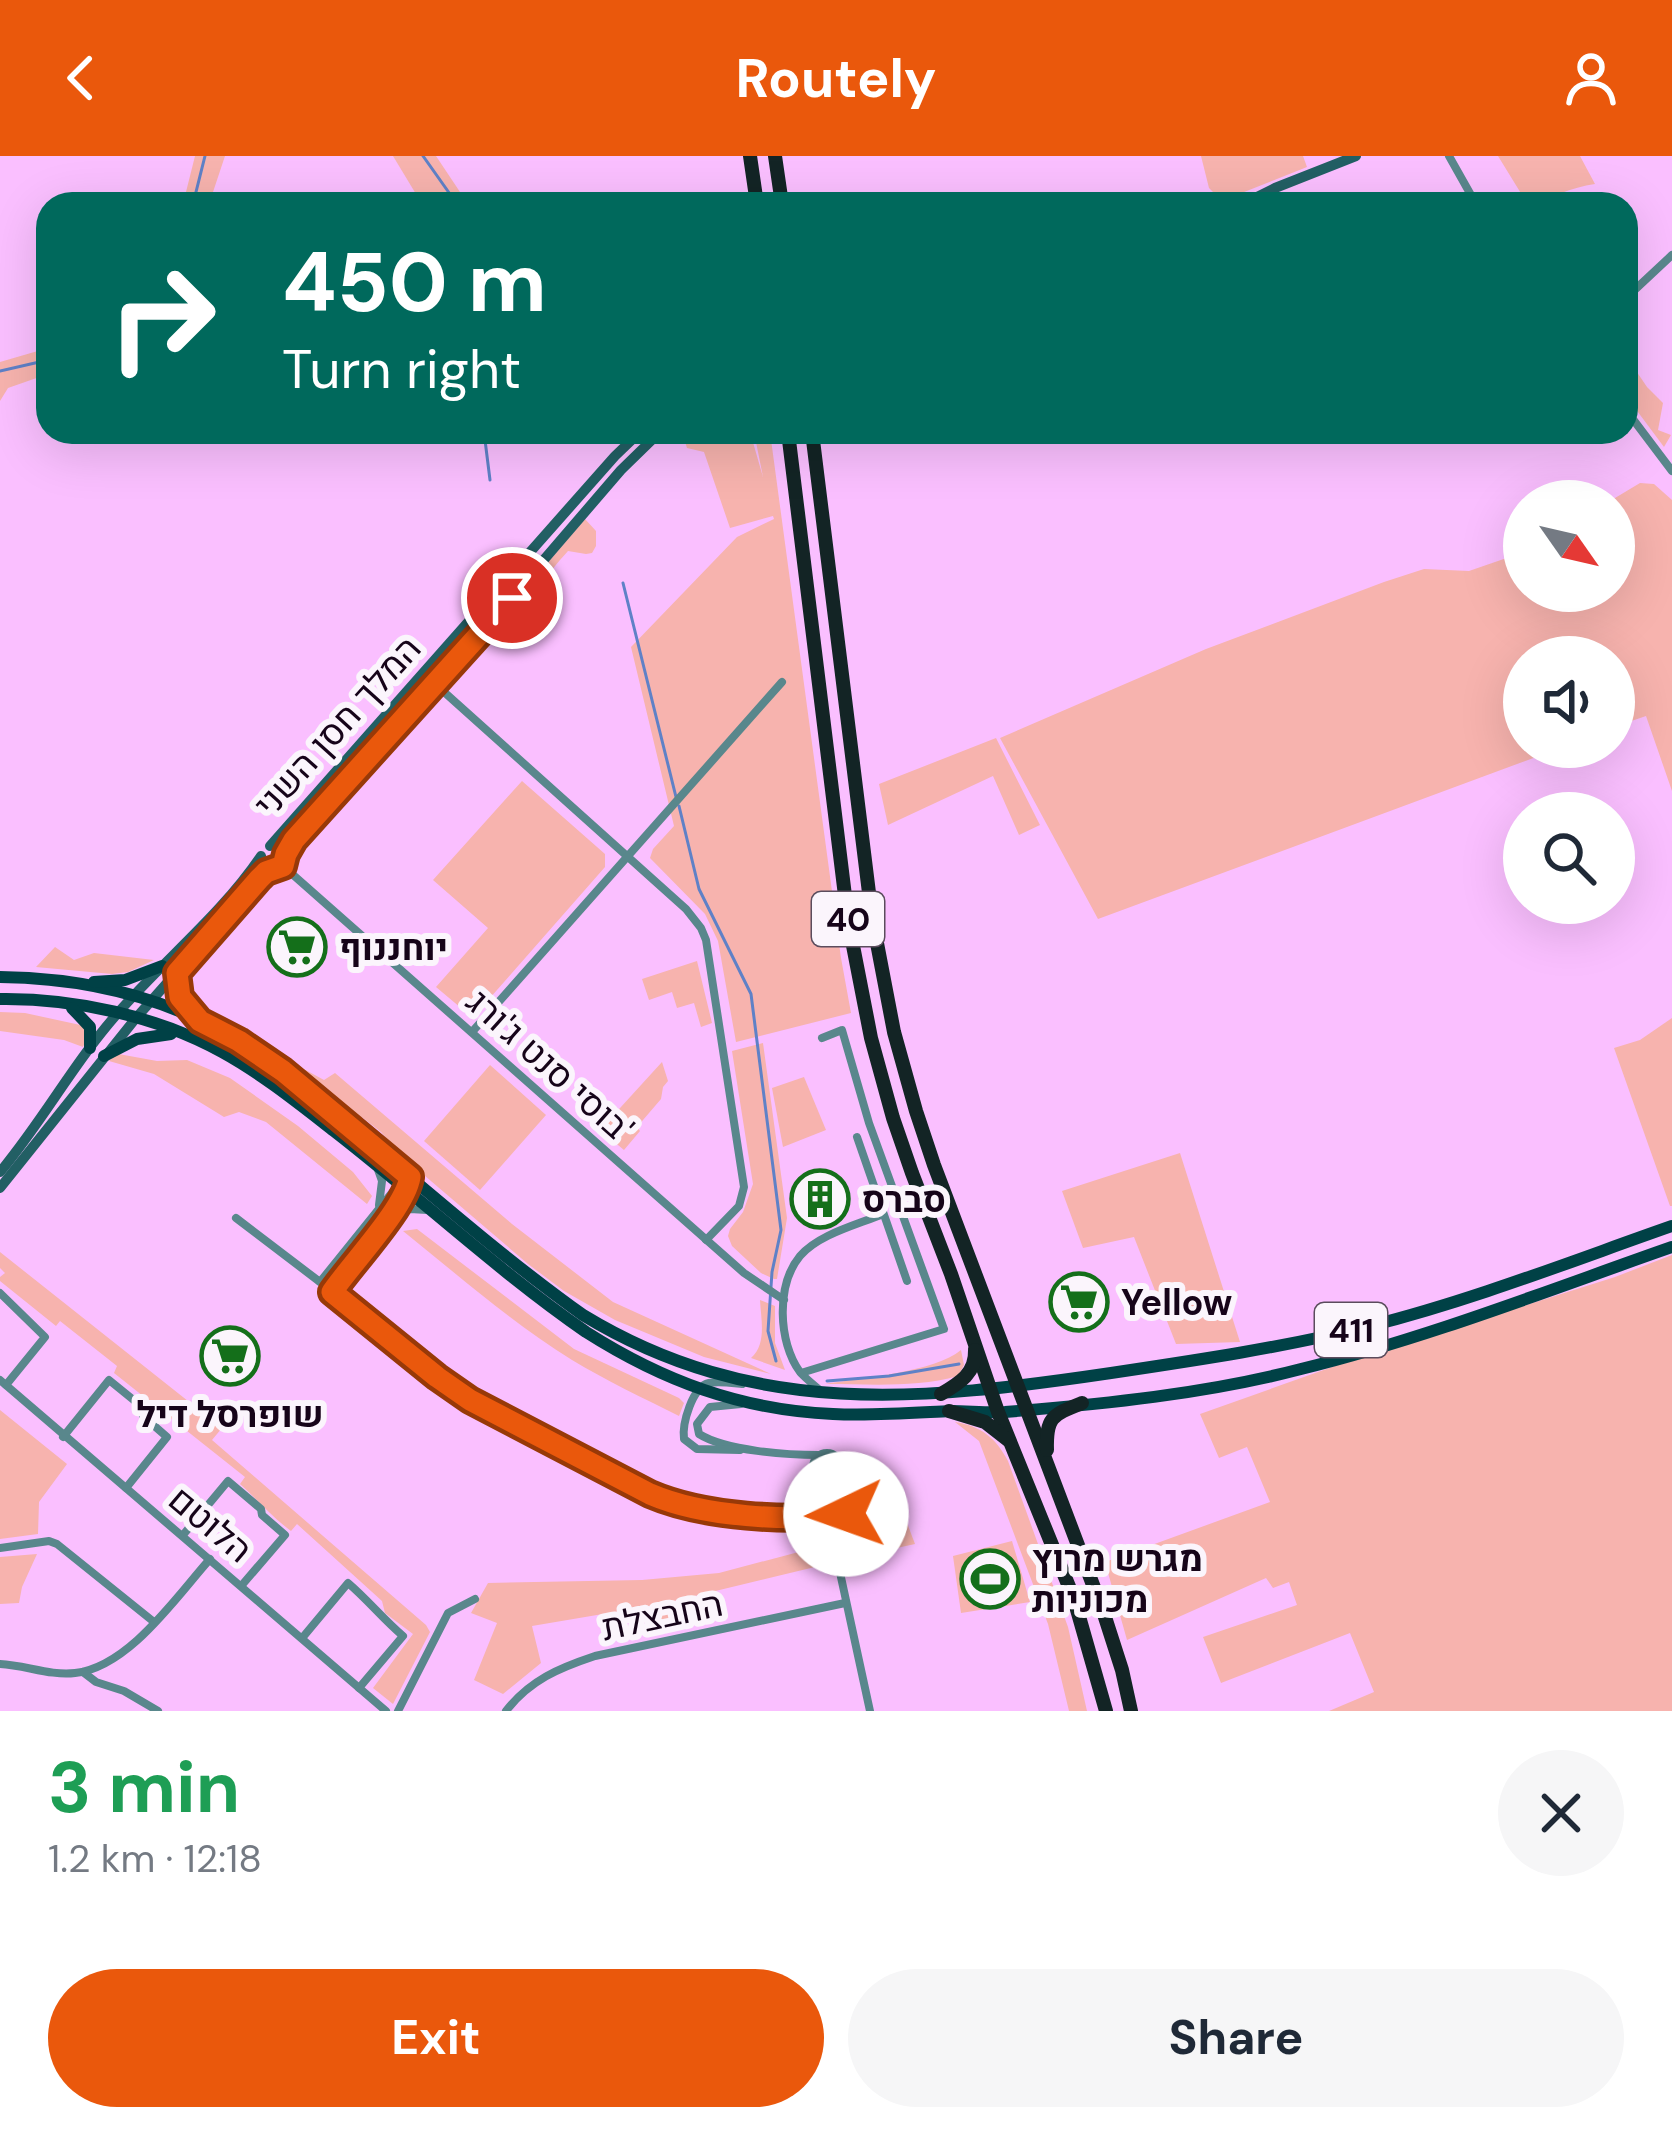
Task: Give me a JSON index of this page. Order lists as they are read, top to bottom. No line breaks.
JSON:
{"streets":{"highway":["40"],"main road":["411"],"street":["המלך חסן השני","בוסי סנט ג'ורג'","הלוטם","החבצלת"]},"crossings":[["המלך חסן השני","בוסי סנט ג'ורג'"],["המלך חסן השני","411"],["40","411"]],"places":{"supermarket":["יוחננוף","Yellow","שופרסל דיל"],"building":["סברס"],"sports":["מגרש מרוץ מכוניות"]},"north":"bottom right","page":{"header":"Routely","turn":["450 m","Turn right"],"heading":["3 min","1.2 km · 12:18"],"buttons":["Exit","Share"]}}
